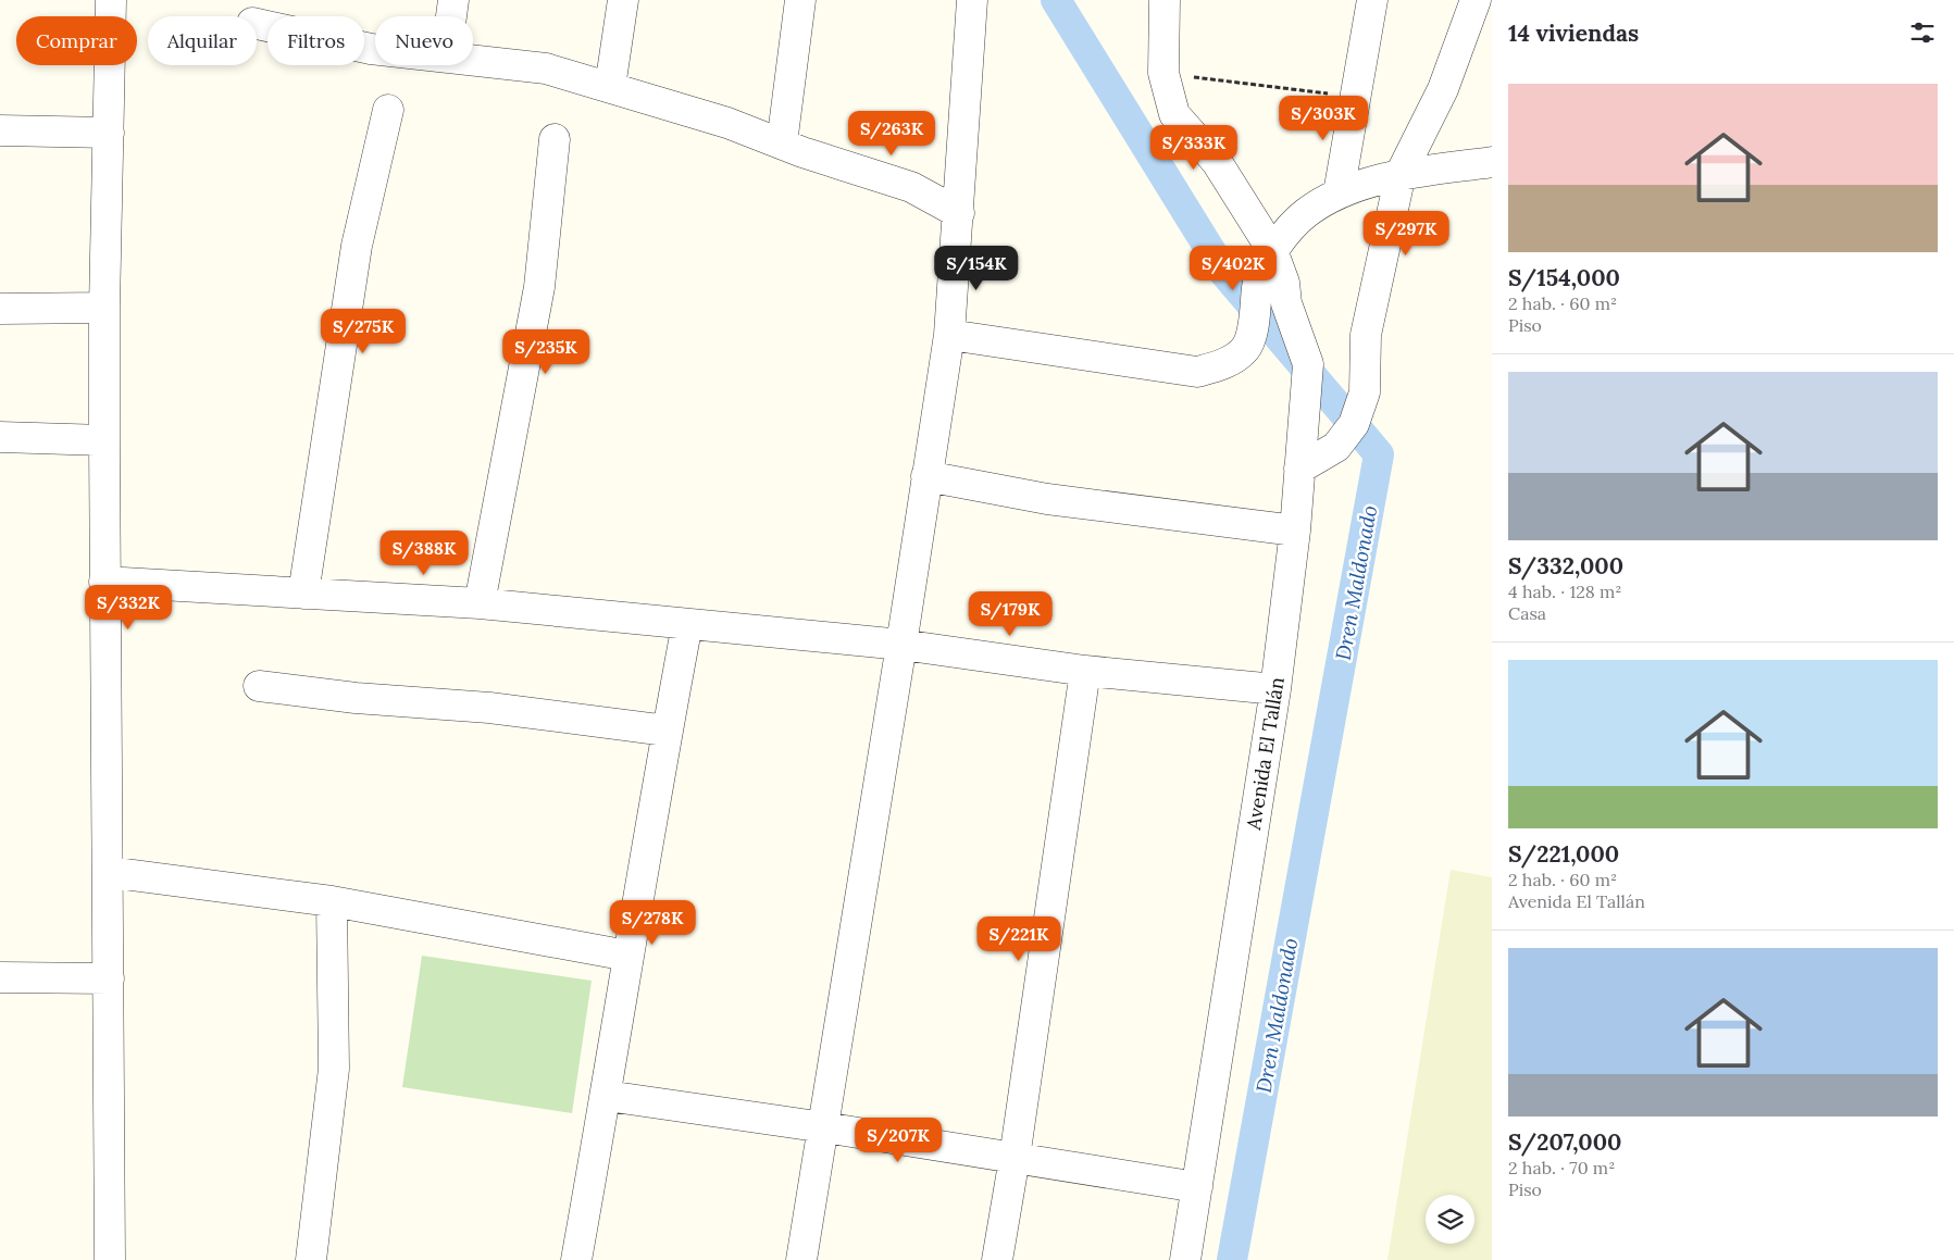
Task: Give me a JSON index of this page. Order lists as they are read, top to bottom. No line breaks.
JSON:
{"streets":{"street":["Avenida El Tallán"]},"water":["Dren Maldonado"],"page":{"heading":"14 viviendas","chip":["Comprar","Alquilar","Filtros","Nuevo"],"list":[{"name":"S/154,000","note":"2 hab. · 60 m² · Piso"},{"name":"S/332,000","note":"4 hab. · 128 m² · Casa"},{"name":"S/221,000","note":"2 hab. · 60 m² · Avenida El Tallán"},{"name":"S/207,000","note":"2 hab. · 70 m² · Piso"}],"price":["S/303K","S/263K","S/333K","S/297K","S/154K","S/402K","S/275K","S/235K","S/388K","S/332K","S/179K","S/278K","S/221K","S/207K"]}}
